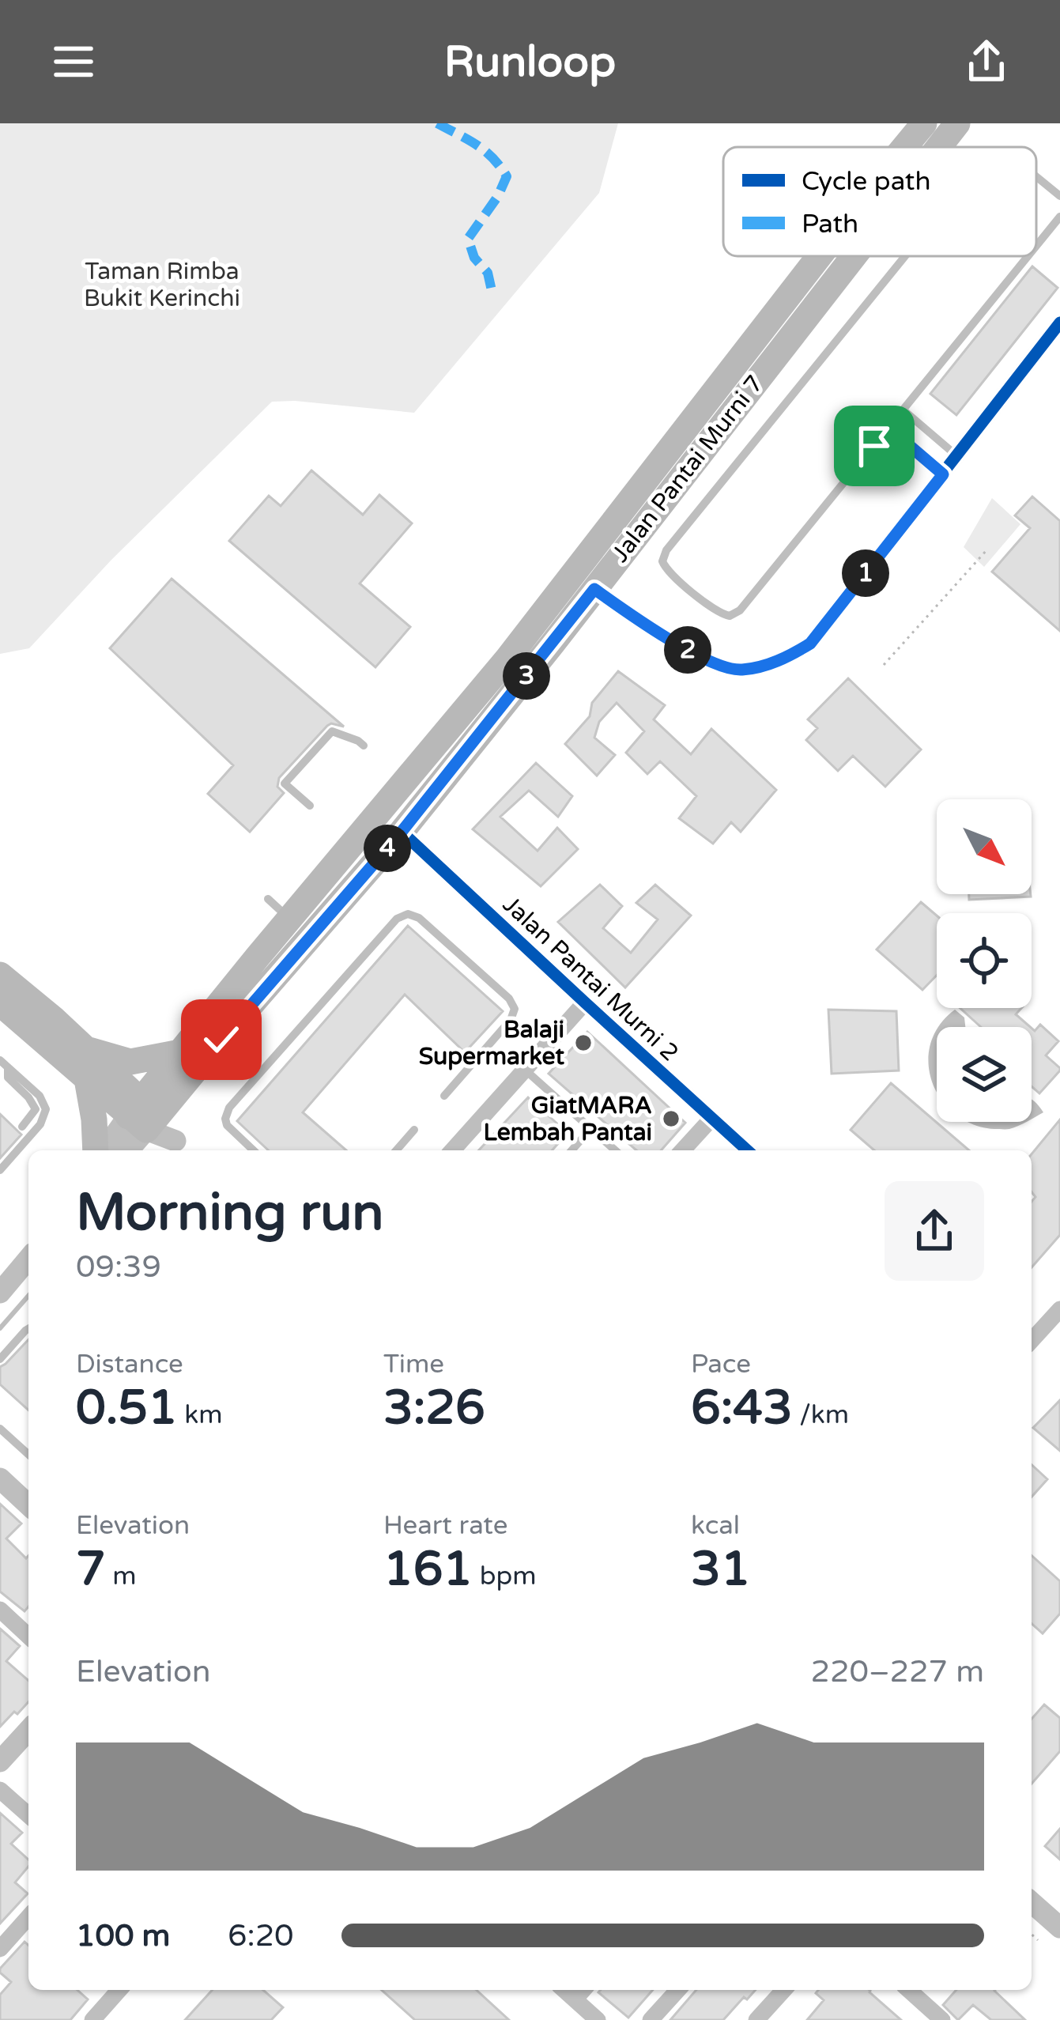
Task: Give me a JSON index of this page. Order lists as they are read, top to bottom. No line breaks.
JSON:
{"streets":{"main road":["Jalan Pantai Murni 7"],"street":["Jalan Pantai Murni 2"]},"crossings":[["Jalan Pantai Murni 7","Jalan Pantai Murni 2"]],"parks":["Taman Rimba Bukit Kerinchi"],"places":["Balaji Supermarket","GiatMARA Lembah Pantai"],"legend":["Cycle path","Path"],"north":"bottom right","page":{"header":"Runloop","pins":["1","2","3","4"],"heading":["Morning run","09:39"],"stats":[["Distance","0.51 km"],["Time","3:26"],["Pace","6:43 /km"],["Elevation","7 m"],["Heart rate","161 bpm"],["kcal","31"]],"chart":["Elevation","220–227 m"],"list":[{"name":"100 m","note":"6:20"}]}}
